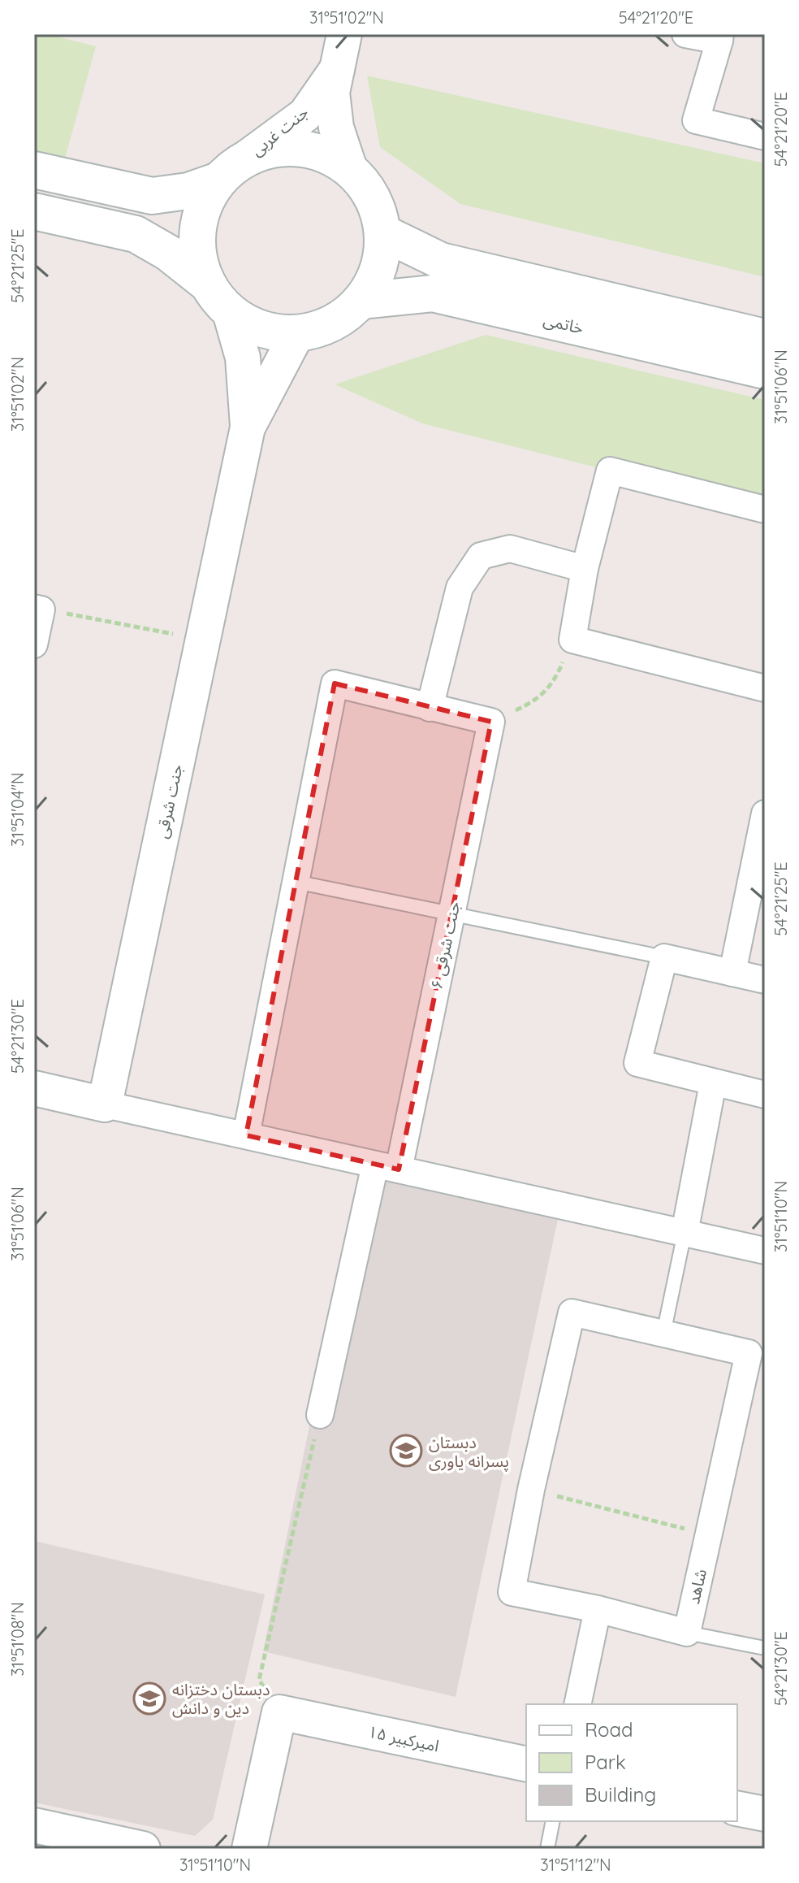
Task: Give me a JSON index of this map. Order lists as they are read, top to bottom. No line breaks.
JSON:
{"streets":{"main road":["خاتمی"],"street":["جنت غربی","جنت شرقی","جنت شرقی ۶","شاهد","امیرکبیر ۱۵"]},"crossings":[["جنت غربی","خاتمی"]],"places":{"school or university":["دبستان پسرانه یاوری","دبستان دختزانه دین و دانش"]},"legend":["Road","Park","Building"],"coordinates":["31°51'02\"N","54°21'20\"E","54°21'25\"E","31°51'06\"N","31°51'04\"N","54°21'30\"E","31°51'10\"N","31°51'08\"N","31°51'12\"N"]}
